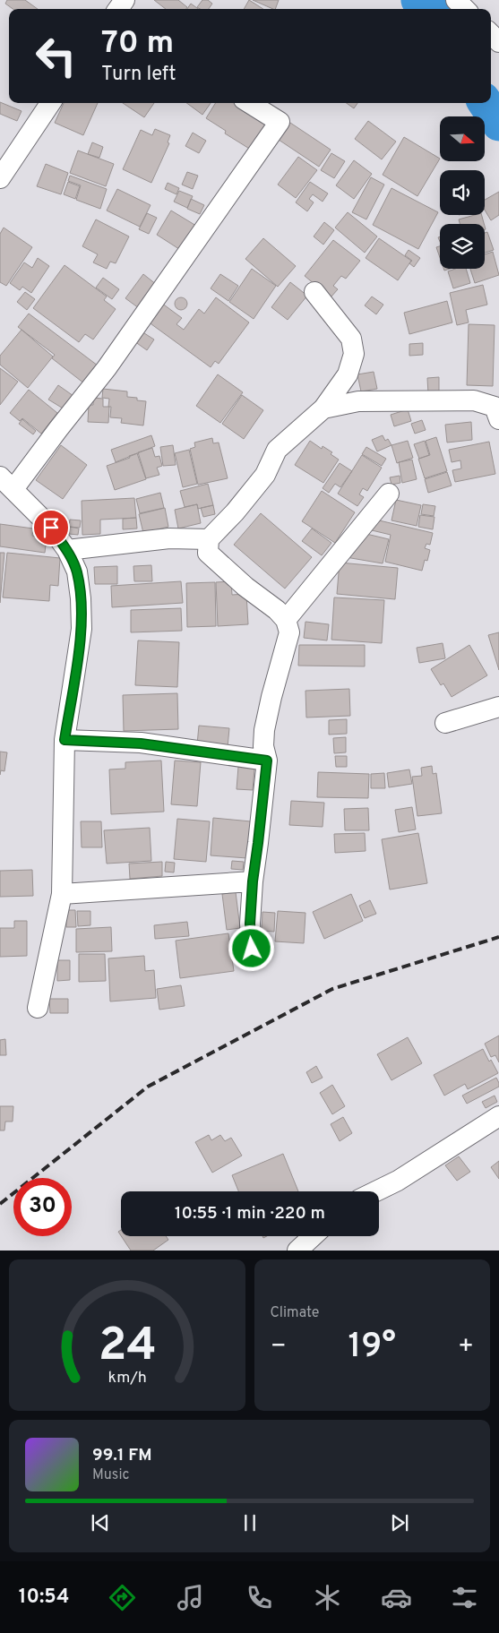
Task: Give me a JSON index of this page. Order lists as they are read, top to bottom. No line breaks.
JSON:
{"north":"right","page":{"turn":["70 m","Turn left"],"limit":"30","trip":"10:55 · 1 min · 220 m","tile":"Climate","heat":["−","19°","+"],"song":["99.1 FM","Music"],"tabs":"10:54","gauge":["24","km/h"]}}
